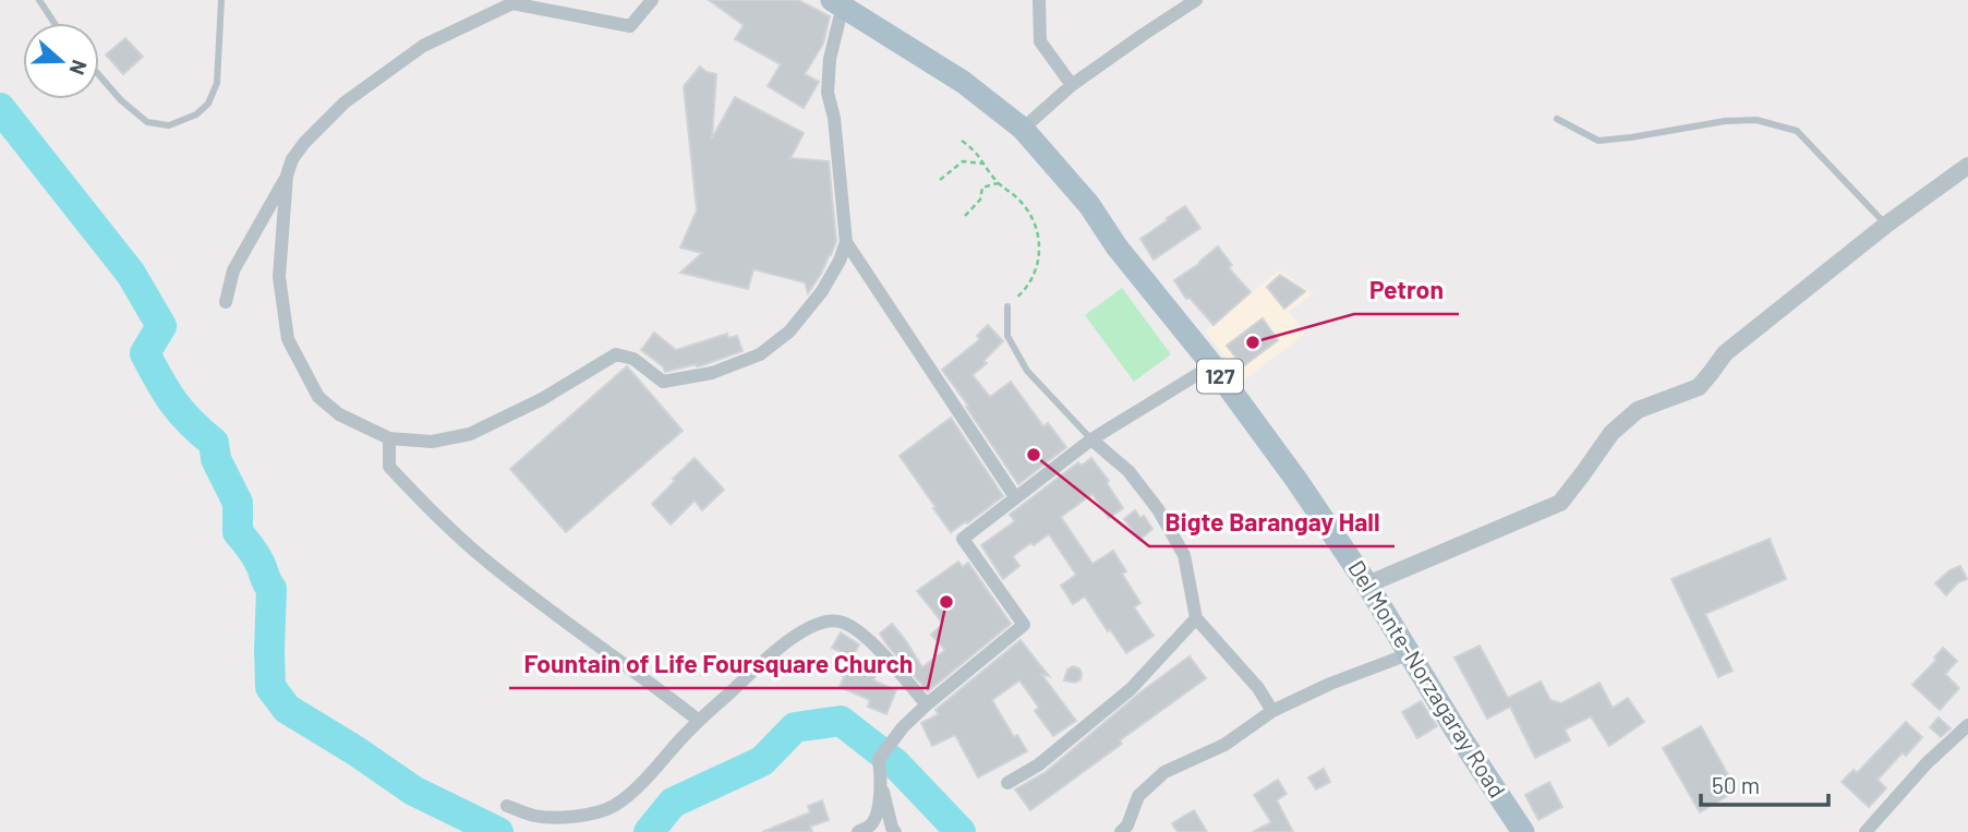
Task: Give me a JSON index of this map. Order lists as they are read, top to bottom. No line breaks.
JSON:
{"streets":{"main road":["127","Del Monte-Norzagaray Road"]},"places":["Petron","Bigte Barangay Hall","Fountain of Life Foursquare Church"],"scale_bar":"50 m","north":"right"}
